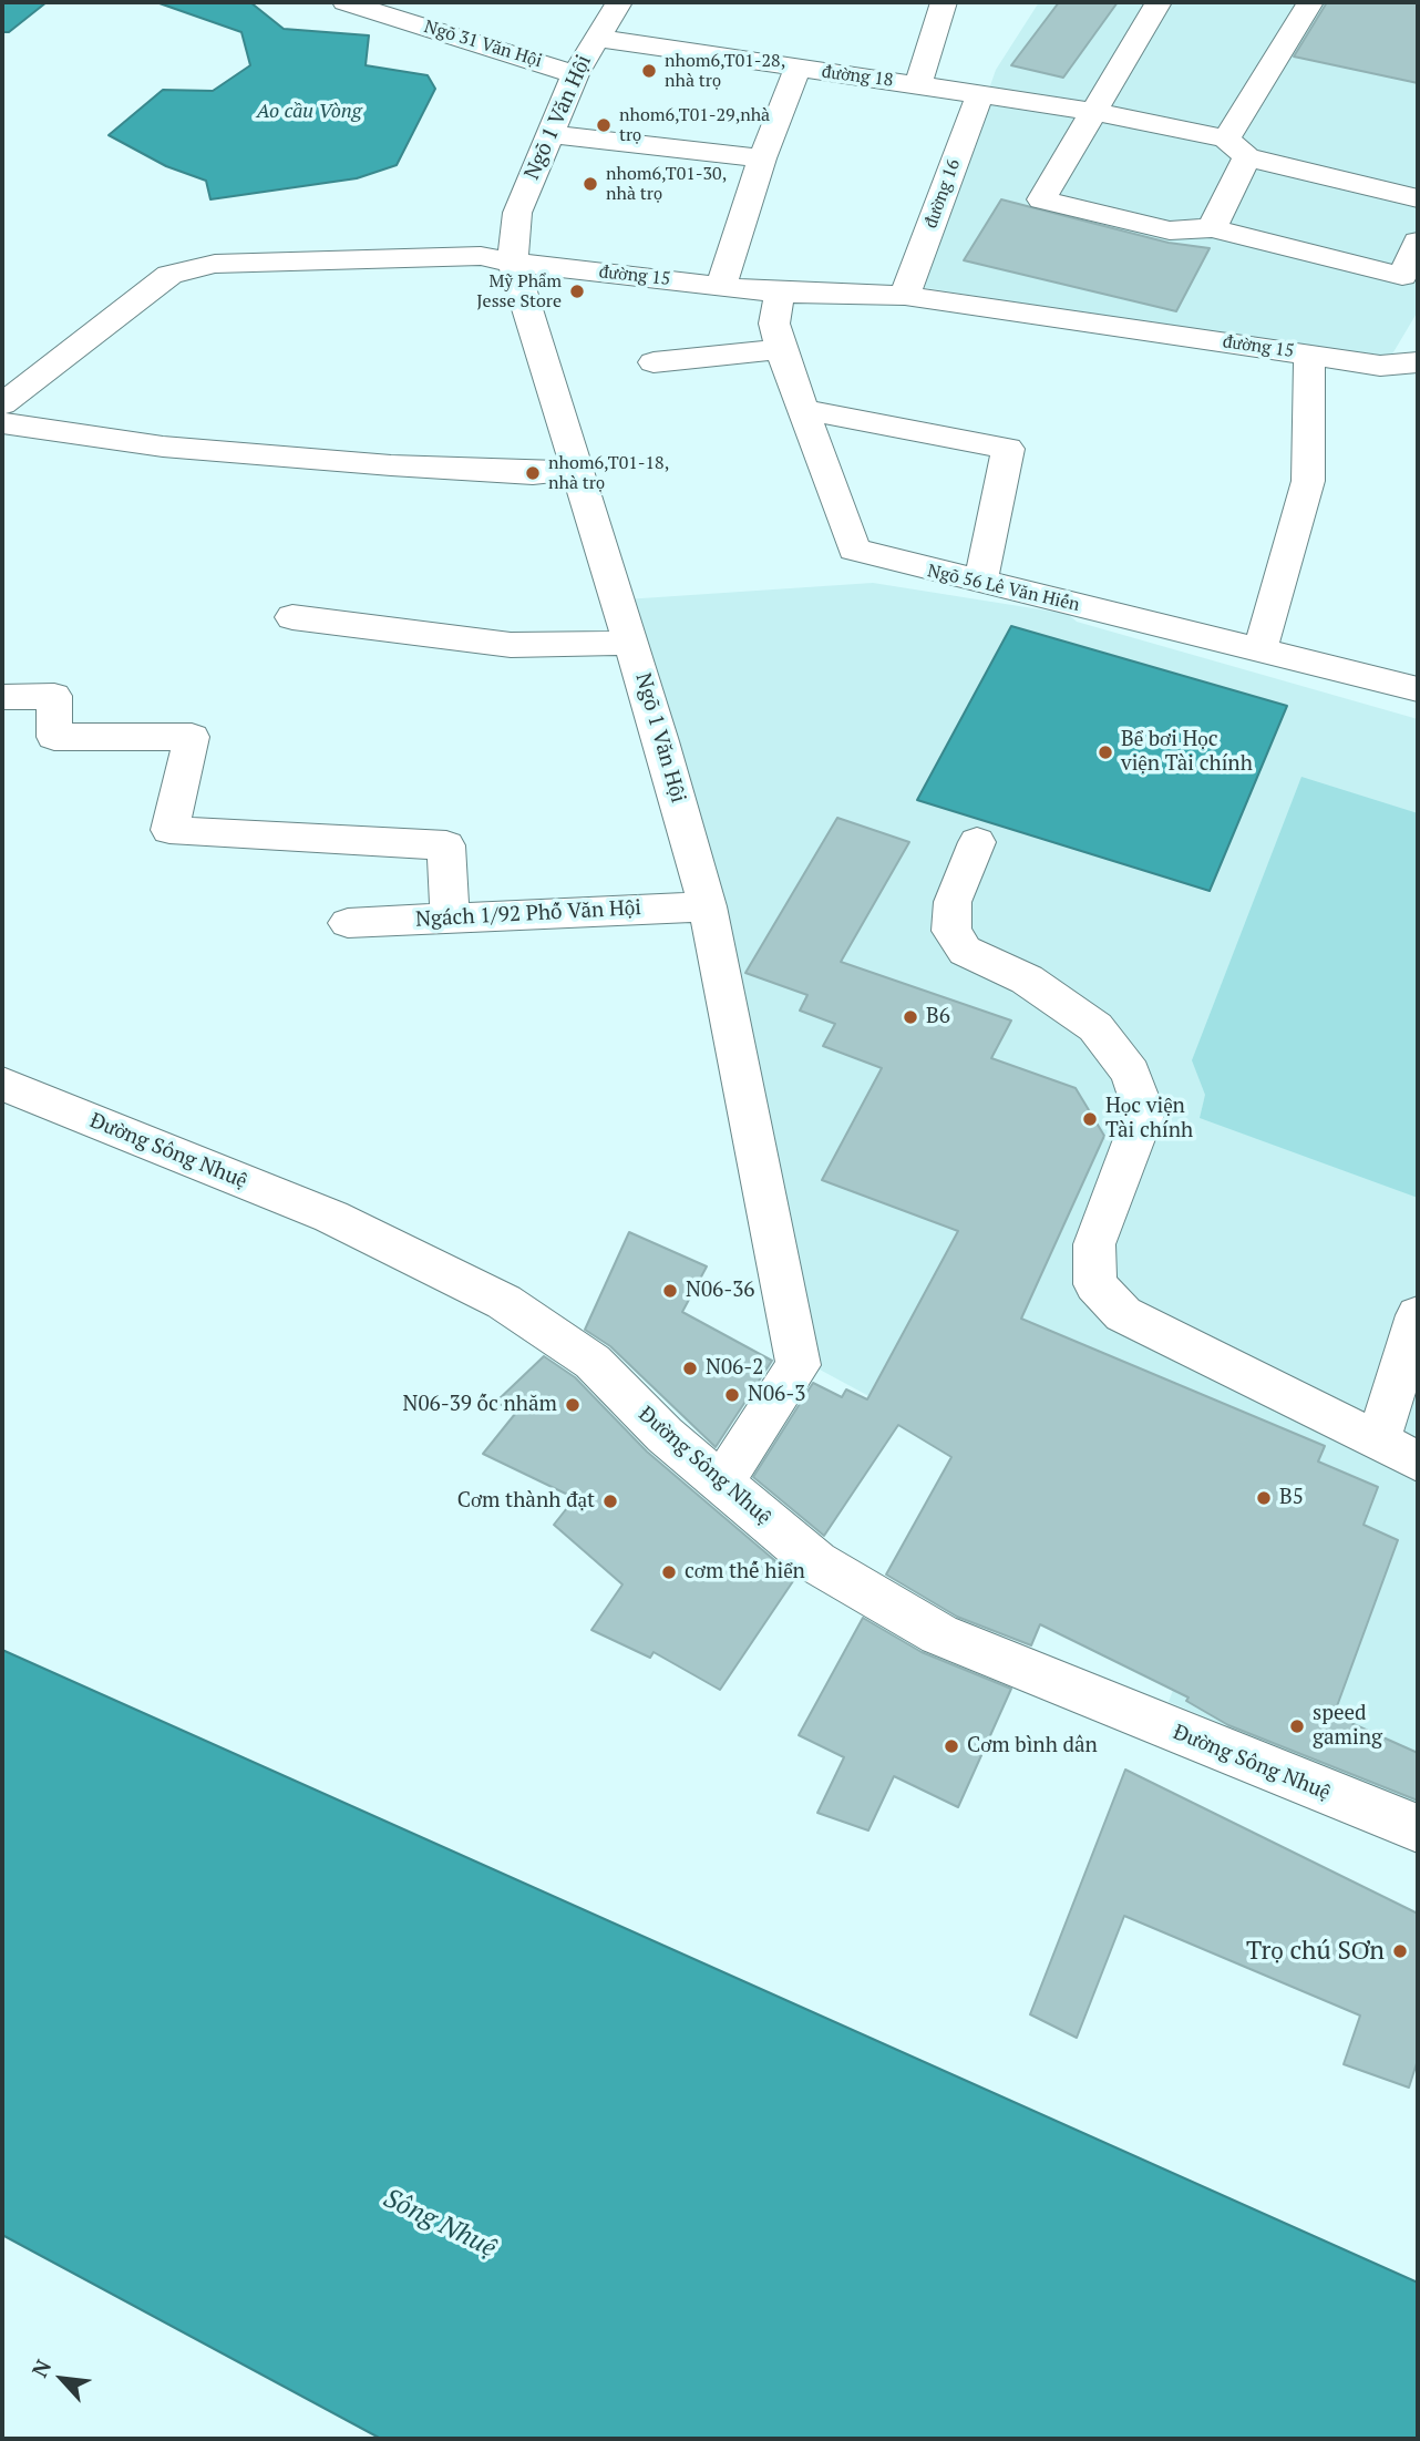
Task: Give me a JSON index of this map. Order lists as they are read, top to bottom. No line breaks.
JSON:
{"streets":{"street":["Ngõ 31 Văn Hội","đường 18","Ngõ 1 Văn Hội","đường 16","đường 15","Ngõ 56 Lê Văn Hiến","Ngách 1/92 Phố Văn Hội","Đường Sông Nhuệ"]},"crossings":[["Ngõ 31 Văn Hội","Ngõ 1 Văn Hội"],["đường 18","Ngõ 1 Văn Hội"],["đường 18","đường 16"],["Ngõ 1 Văn Hội","đường 15"],["Ngõ 1 Văn Hội","Ngách 1/92 Phố Văn Hội"],["Ngõ 1 Văn Hội","Đường Sông Nhuệ"],["đường 16","đường 15"],["đường 15","Ngõ 56 Lê Văn Hiến"]],"water":["Ao cầu Vòng","Sông Nhuệ"],"places":["nhom6,T01-28, nhà trọ","nhom6,T01-29,nhà trọ","nhom6,T01-30, nhà trọ","Mỹ Phẩm Jesse Store","nhom6,T01-18, nhà trọ","Bể bơi Học viện Tài chính","B6","Học viện Tài chính","N06-36","N06-2","N06-3","N06-39 ốc nhăm","B5","Cơm thành đạt","cơm thế hiển","speed gaming","Cơm bình dân","Trọ chú SƠn"],"north":"top left"}
